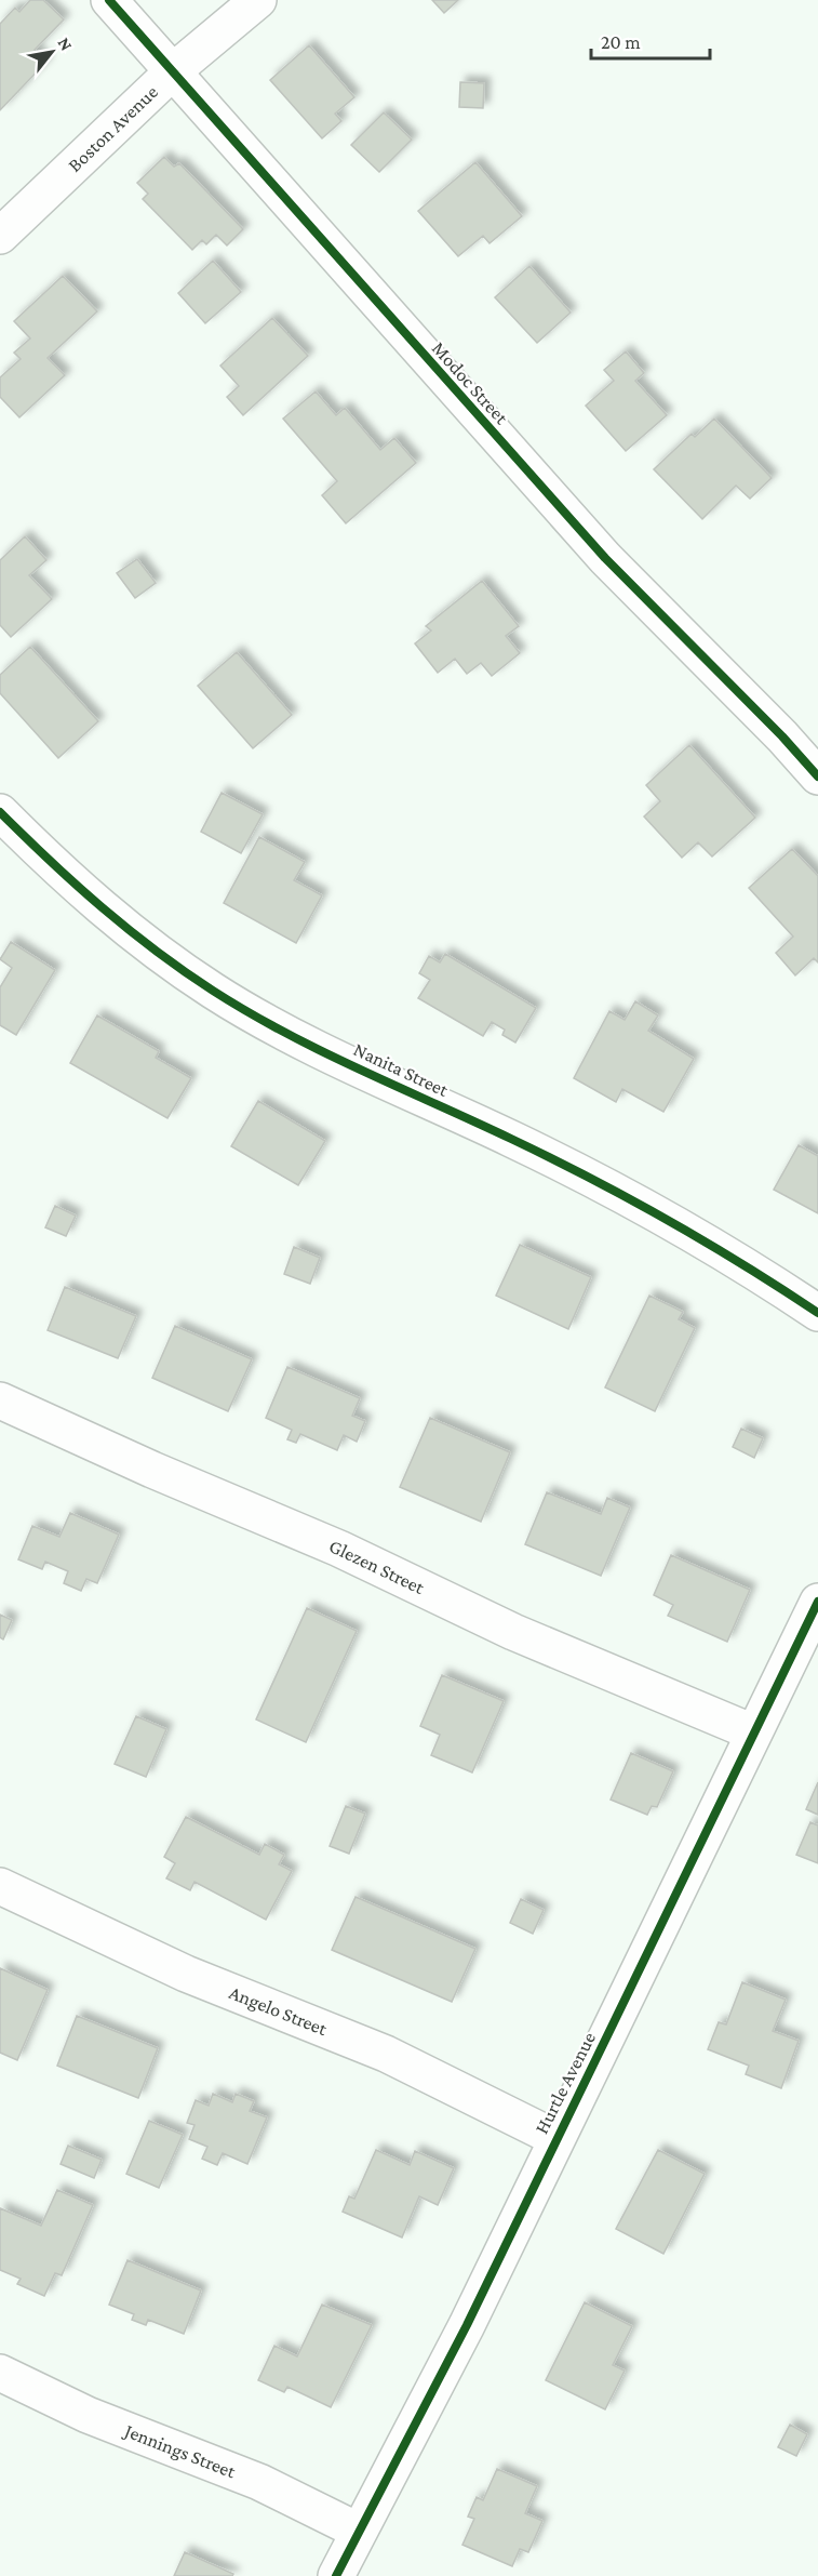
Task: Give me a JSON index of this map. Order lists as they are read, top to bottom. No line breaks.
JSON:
{"streets":{"street":["Boston Avenue","Modoc Street","Nanita Street","Glezen Street","Angelo Street","Hurtle Avenue","Jennings Street"]},"crossings":[["Boston Avenue","Modoc Street"],["Glezen Street","Hurtle Avenue"],["Angelo Street","Hurtle Avenue"],["Hurtle Avenue","Jennings Street"]],"scale_bar":"20 m","north":"top right"}
